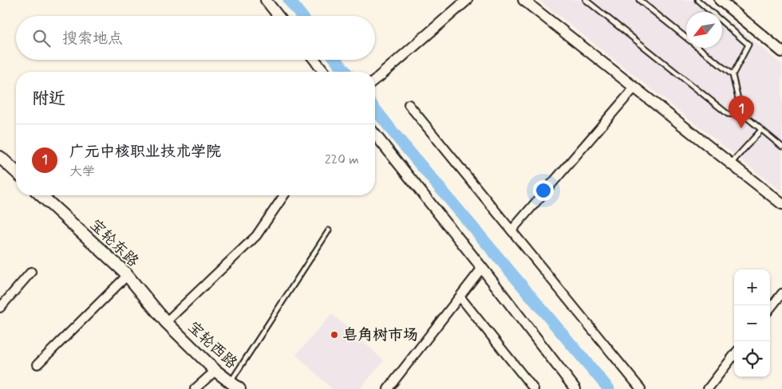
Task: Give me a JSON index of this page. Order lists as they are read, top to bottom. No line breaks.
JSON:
{"streets":{"main road":["宝轮东路","宝轮西路"]},"crossings":[["宝轮东路","宝轮西路"]],"places":["皂角树市场"],"north":"bottom left","page":{"search":"搜索地点","heading":"附近","pins":"1","list":[{"mark":"1","name":"广元中核职业技术学院","note":"大学","value":"220 m"}],"map_buttons":["+","−"]}}
